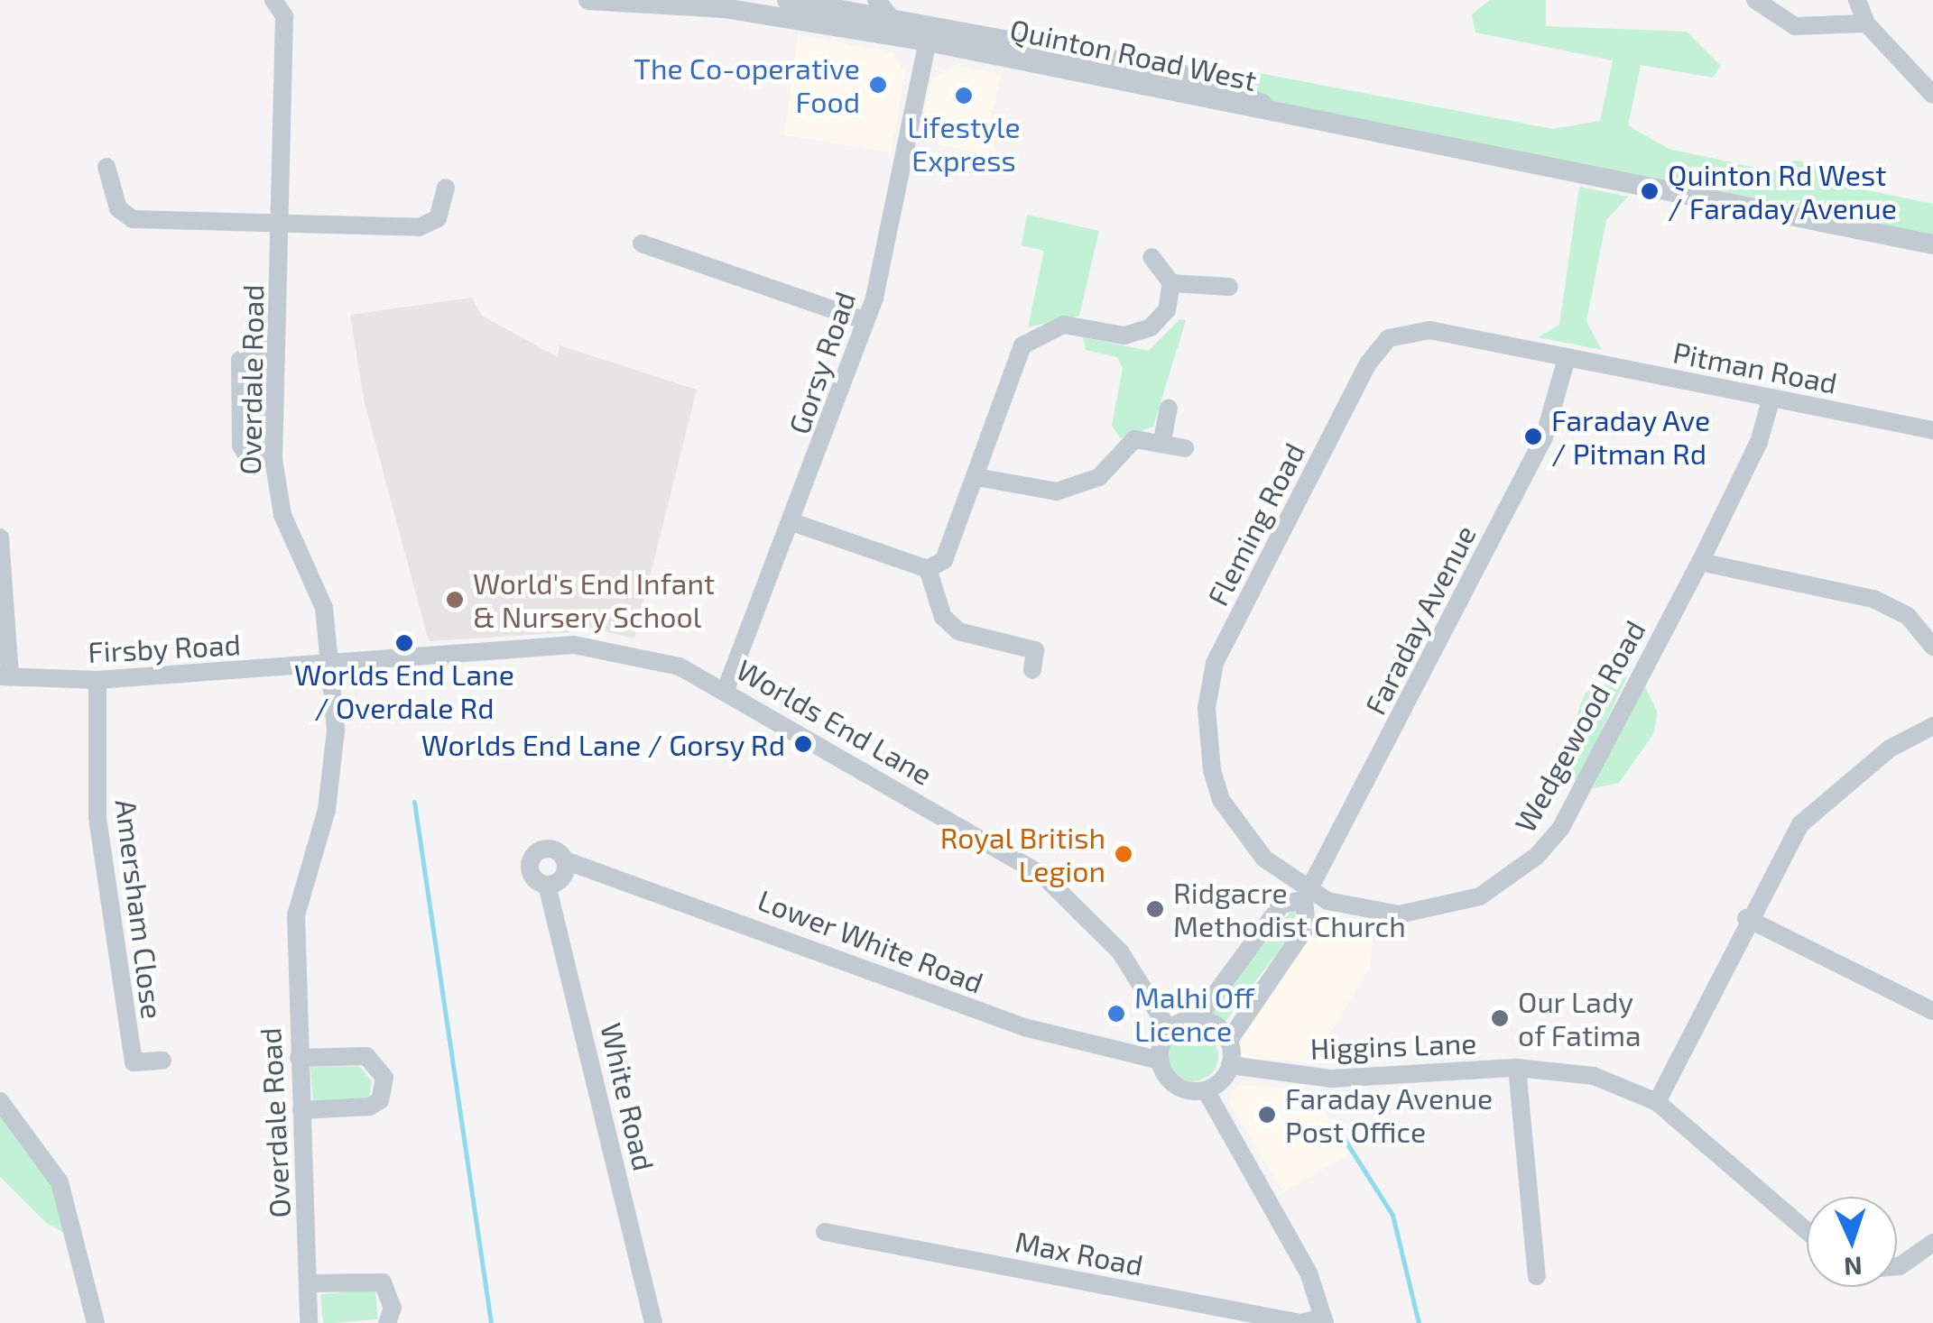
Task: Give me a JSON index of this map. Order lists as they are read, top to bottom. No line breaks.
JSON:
{"streets":{"street":["Quinton Road West","Gorsy Road","Pitman Road","Overdale Road","Fleming Road","Faraday Avenue","Firsby Road","Worlds End Lane","Wedgewood Road","Amersham Close","Lower White Road","Higgins Lane","White Road","Max Road"]},"crossings":[["Quinton Road West","Gorsy Road"],["Gorsy Road","Worlds End Lane"],["Pitman Road","Fleming Road"],["Pitman Road","Faraday Avenue"],["Pitman Road","Wedgewood Road"],["Overdale Road","Firsby Road"],["Overdale Road","Worlds End Lane"],["Fleming Road","Faraday Avenue"],["Fleming Road","Wedgewood Road"],["Faraday Avenue","Worlds End Lane"],["Faraday Avenue","Wedgewood Road"],["Faraday Avenue","Lower White Road"],["Faraday Avenue","Higgins Lane"],["Firsby Road","Worlds End Lane"],["Firsby Road","Amersham Close"],["Worlds End Lane","Lower White Road"],["Worlds End Lane","Higgins Lane"],["Lower White Road","Higgins Lane"],["Lower White Road","White Road"]],"places":["The Co-operative Food","Lifestyle Express","Quinton Rd West / Faraday Avenue","Faraday Ave / Pitman Rd","World's End Infant & Nursery School","Worlds End Lane / Overdale Rd","Worlds End Lane / Gorsy Rd","Royal British Legion","Ridgacre Methodist Church","Malhi Off Licence","Our Lady of Fatima","Faraday Avenue Post Office"],"north":"bottom"}
